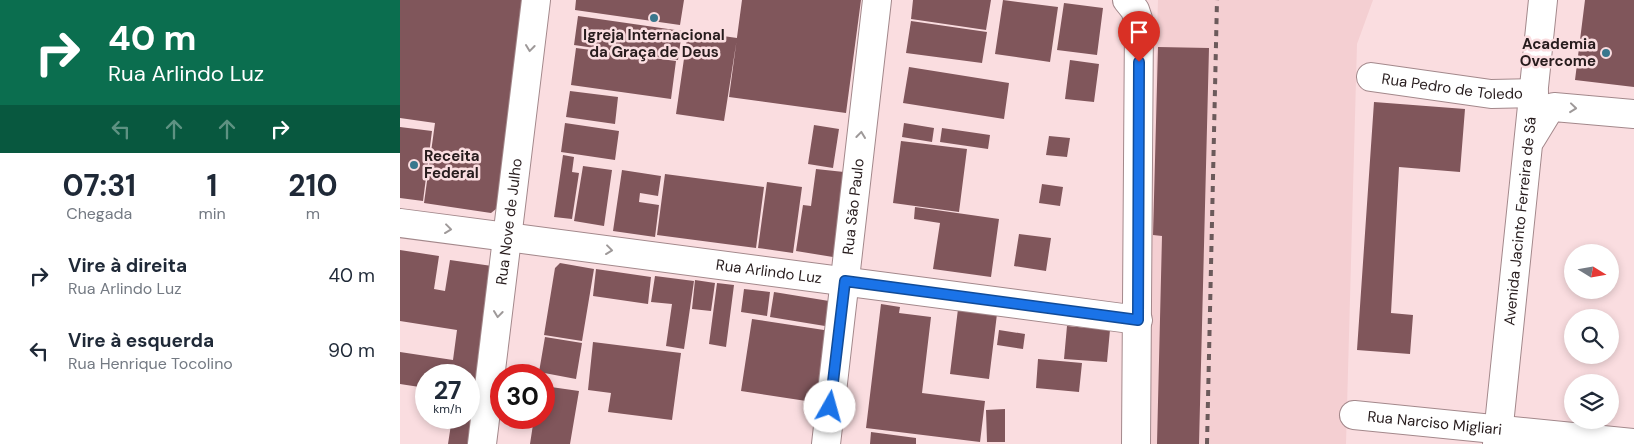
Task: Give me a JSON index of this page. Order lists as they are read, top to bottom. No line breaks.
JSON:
{"streets":{"street":["Rua Pedro de Toledo","Rua São Paulo","Rua Nove de Julho","Avenida Jacinto Ferreira de Sá","Rua Arlindo Luz","Rua Narciso Migliari"]},"crossings":[["Rua Pedro de Toledo","Avenida Jacinto Ferreira de Sá"],["Rua São Paulo","Rua Arlindo Luz"],["Rua Nove de Julho","Rua Arlindo Luz"],["Avenida Jacinto Ferreira de Sá","Rua Narciso Migliari"]],"one_way":["Rua São Paulo","Rua Nove de Julho","Rua Arlindo Luz"],"places":["Igreja Internacional da Graça de Deus","Academia Overcome","Receita Federal"],"north":"right","page":{"turn":["40 m","Rua Arlindo Luz"],"eta":["07:31","Chegada","1","min","210","m"],"list":[{"name":"Vire à direita","note":"Rua Arlindo Luz","value":"40 m"},{"name":"Vire à esquerda","note":"Rua Henrique Tocolino","value":"90 m"}],"speed":"27 km/h","limit":"30"}}
